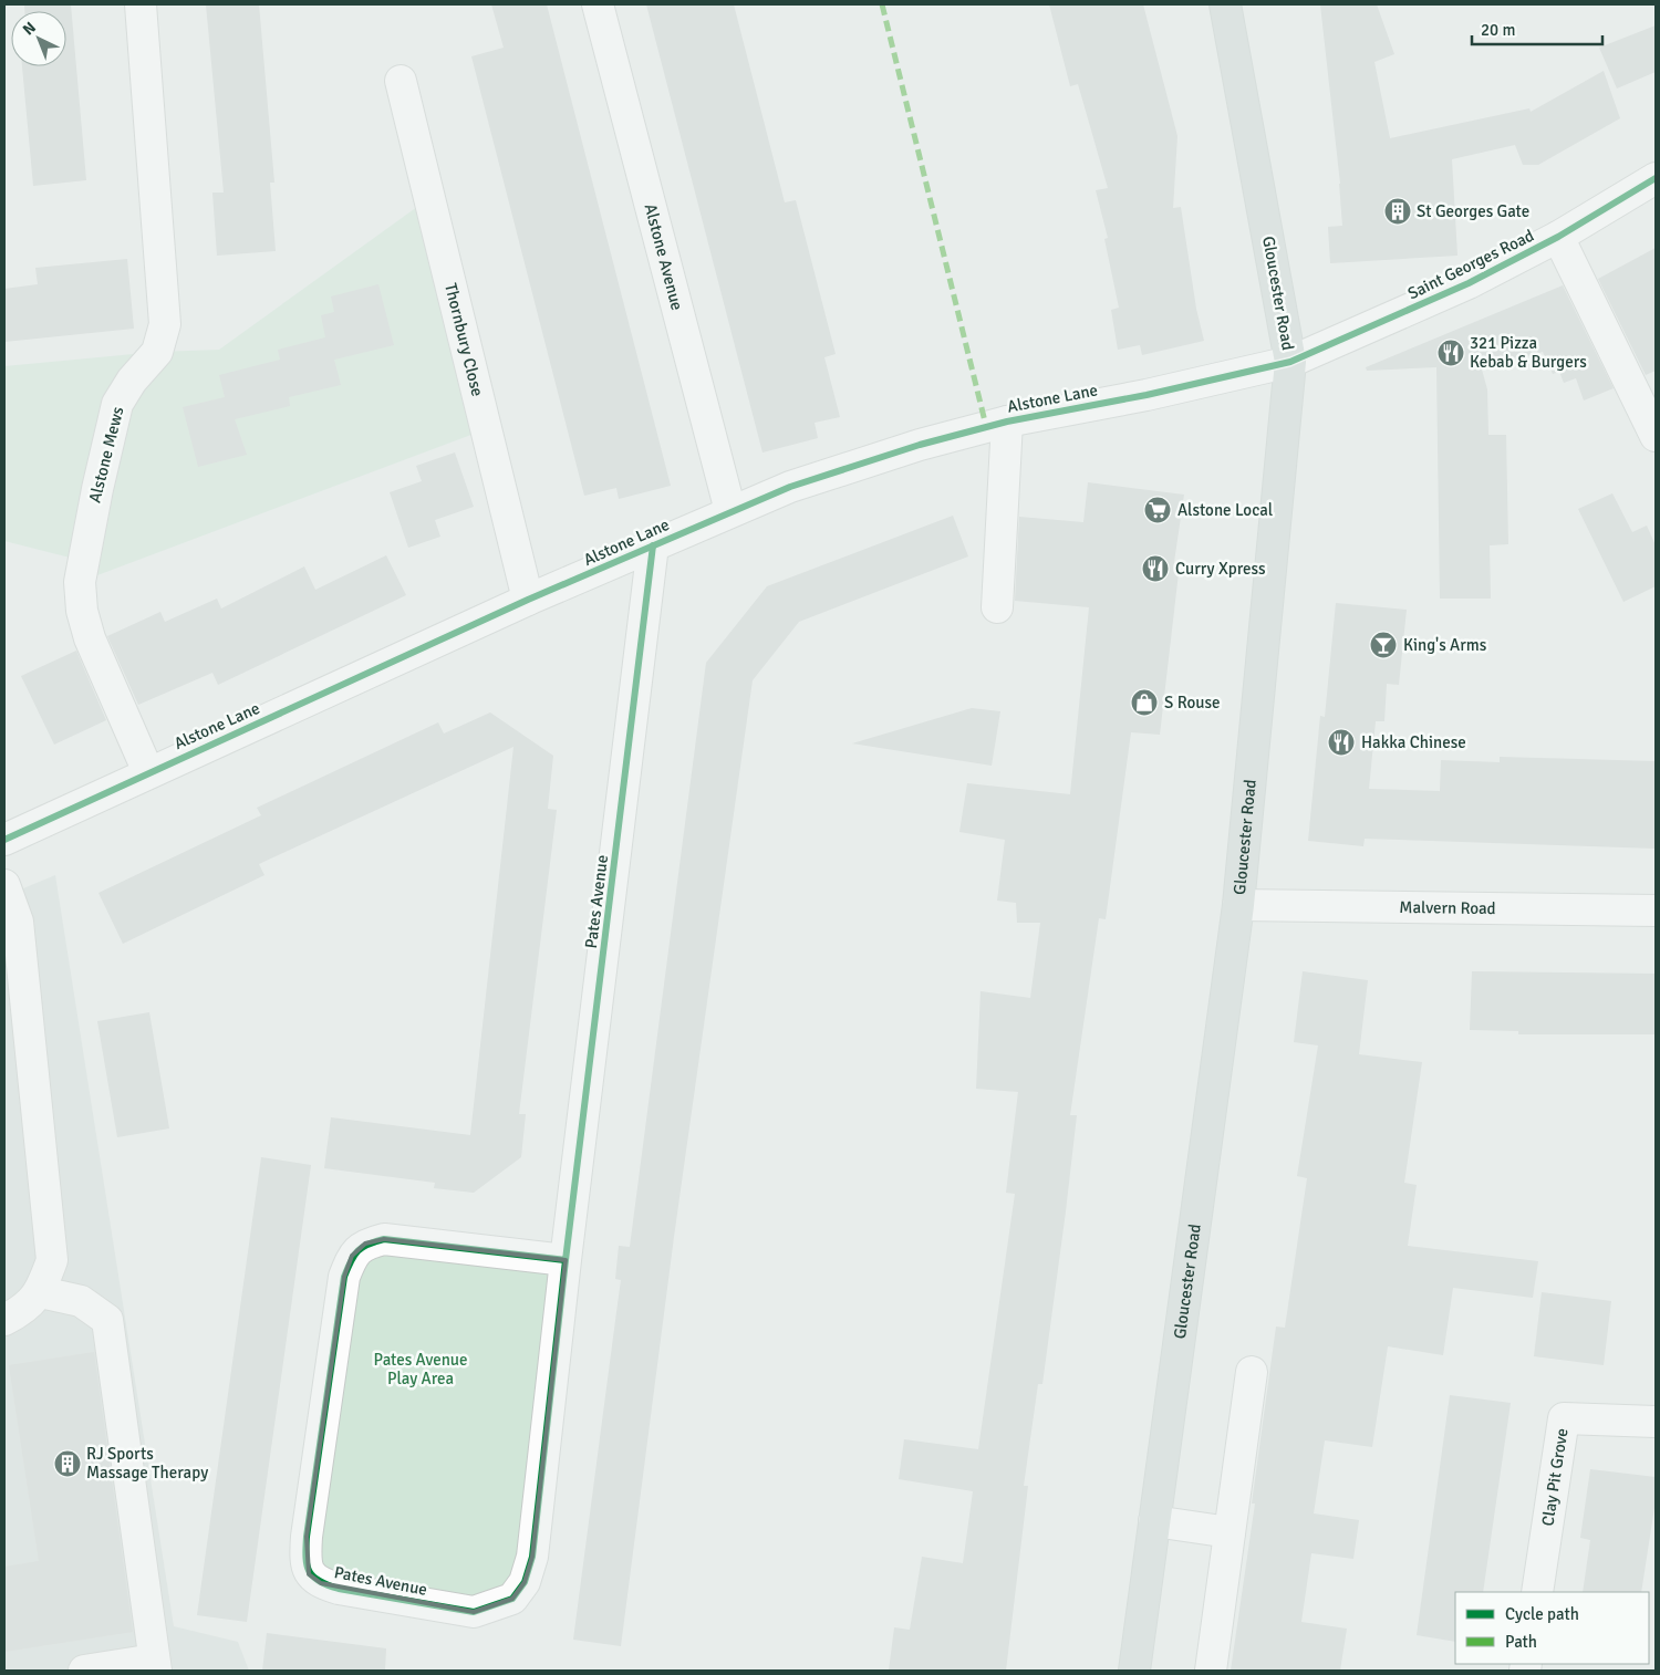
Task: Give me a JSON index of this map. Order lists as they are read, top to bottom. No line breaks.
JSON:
{"streets":{"main road":["Gloucester Road"],"street":["Alstone Avenue","Saint Georges Road","Thornbury Close","Alstone Lane","Alstone Mews","Pates Avenue","Malvern Road","Clay Pit Grove"]},"crossings":[["Alstone Avenue","Alstone Lane"],["Saint Georges Road","Gloucester Road"],["Saint Georges Road","Alstone Lane"],["Gloucester Road","Alstone Lane"],["Gloucester Road","Malvern Road"],["Thornbury Close","Alstone Lane"],["Alstone Lane","Alstone Mews"],["Alstone Lane","Pates Avenue"]],"parks":["Pates Avenue Play Area"],"places":{"building":["St Georges Gate","RJ Sports Massage Therapy"],"restaurant":["321 Pizza Kebab & Burgers","Curry Xpress","Hakka Chinese"],"supermarket":["Alstone Local"],"bar":["King's Arms"],"shop":["S Rouse"]},"legend":["Cycle path","Path"],"scale_bar":"20 m","north":"top left"}
